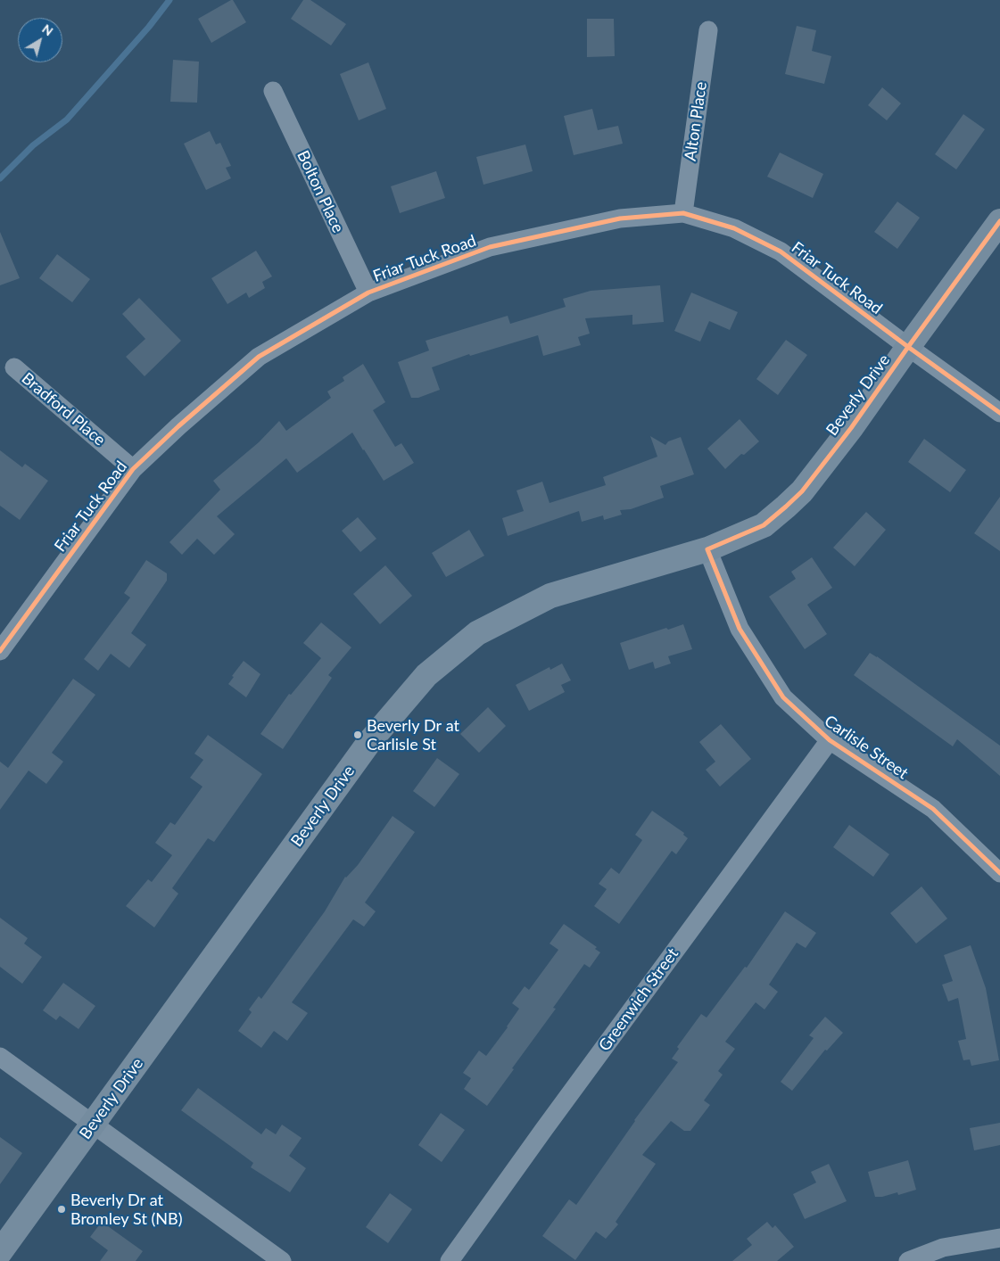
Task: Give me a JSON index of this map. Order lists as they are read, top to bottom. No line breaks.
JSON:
{"streets":{"street":["Alton Place","Bolton Place","Friar Tuck Road","Beverly Drive","Bradford Place","Carlisle Street","Greenwich Street"]},"crossings":[["Alton Place","Friar Tuck Road"],["Bolton Place","Friar Tuck Road"],["Friar Tuck Road","Beverly Drive"],["Friar Tuck Road","Bradford Place"],["Beverly Drive","Carlisle Street"],["Carlisle Street","Greenwich Street"]],"places":["Beverly Dr at Carlisle St","Beverly Dr at Bromley St (NB)"],"north":"top right"}
